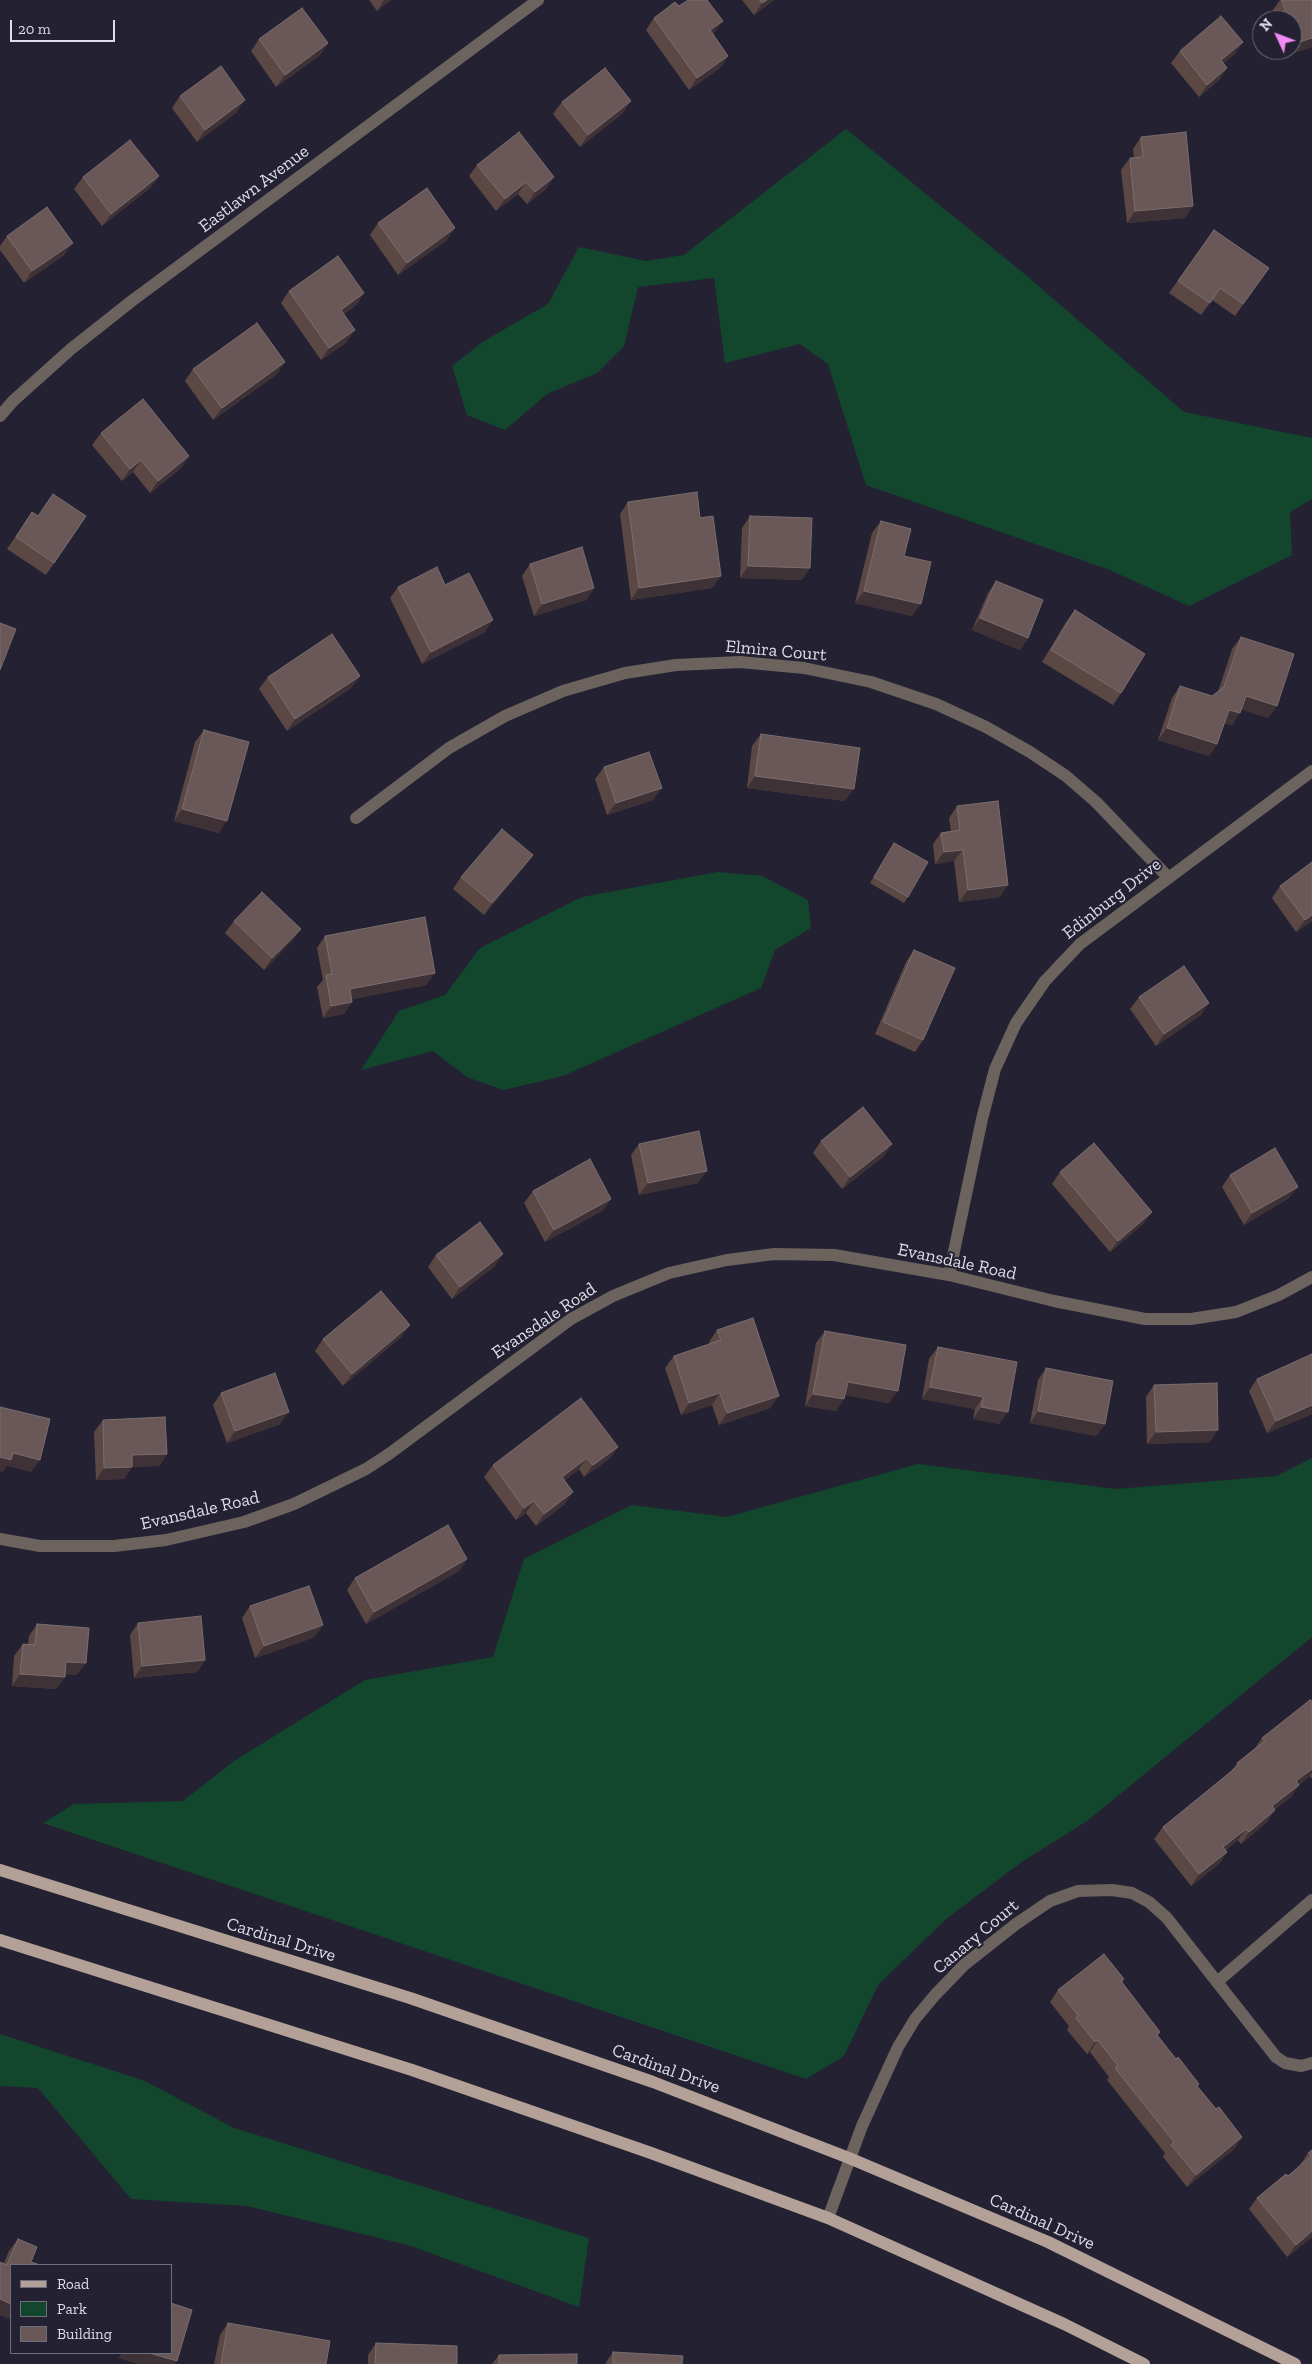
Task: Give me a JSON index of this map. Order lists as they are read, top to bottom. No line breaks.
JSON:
{"streets":{"main road":["Cardinal Drive"],"street":["Eastlawn Avenue","Elmira Court","Edinburg Drive","Evansdale Road","Canary Court"]},"crossings":[["Elmira Court","Edinburg Drive"],["Edinburg Drive","Evansdale Road"],["Canary Court","Cardinal Drive"]],"legend":["Road","Park","Building"],"scale_bar":"20 m","north":"top left"}
